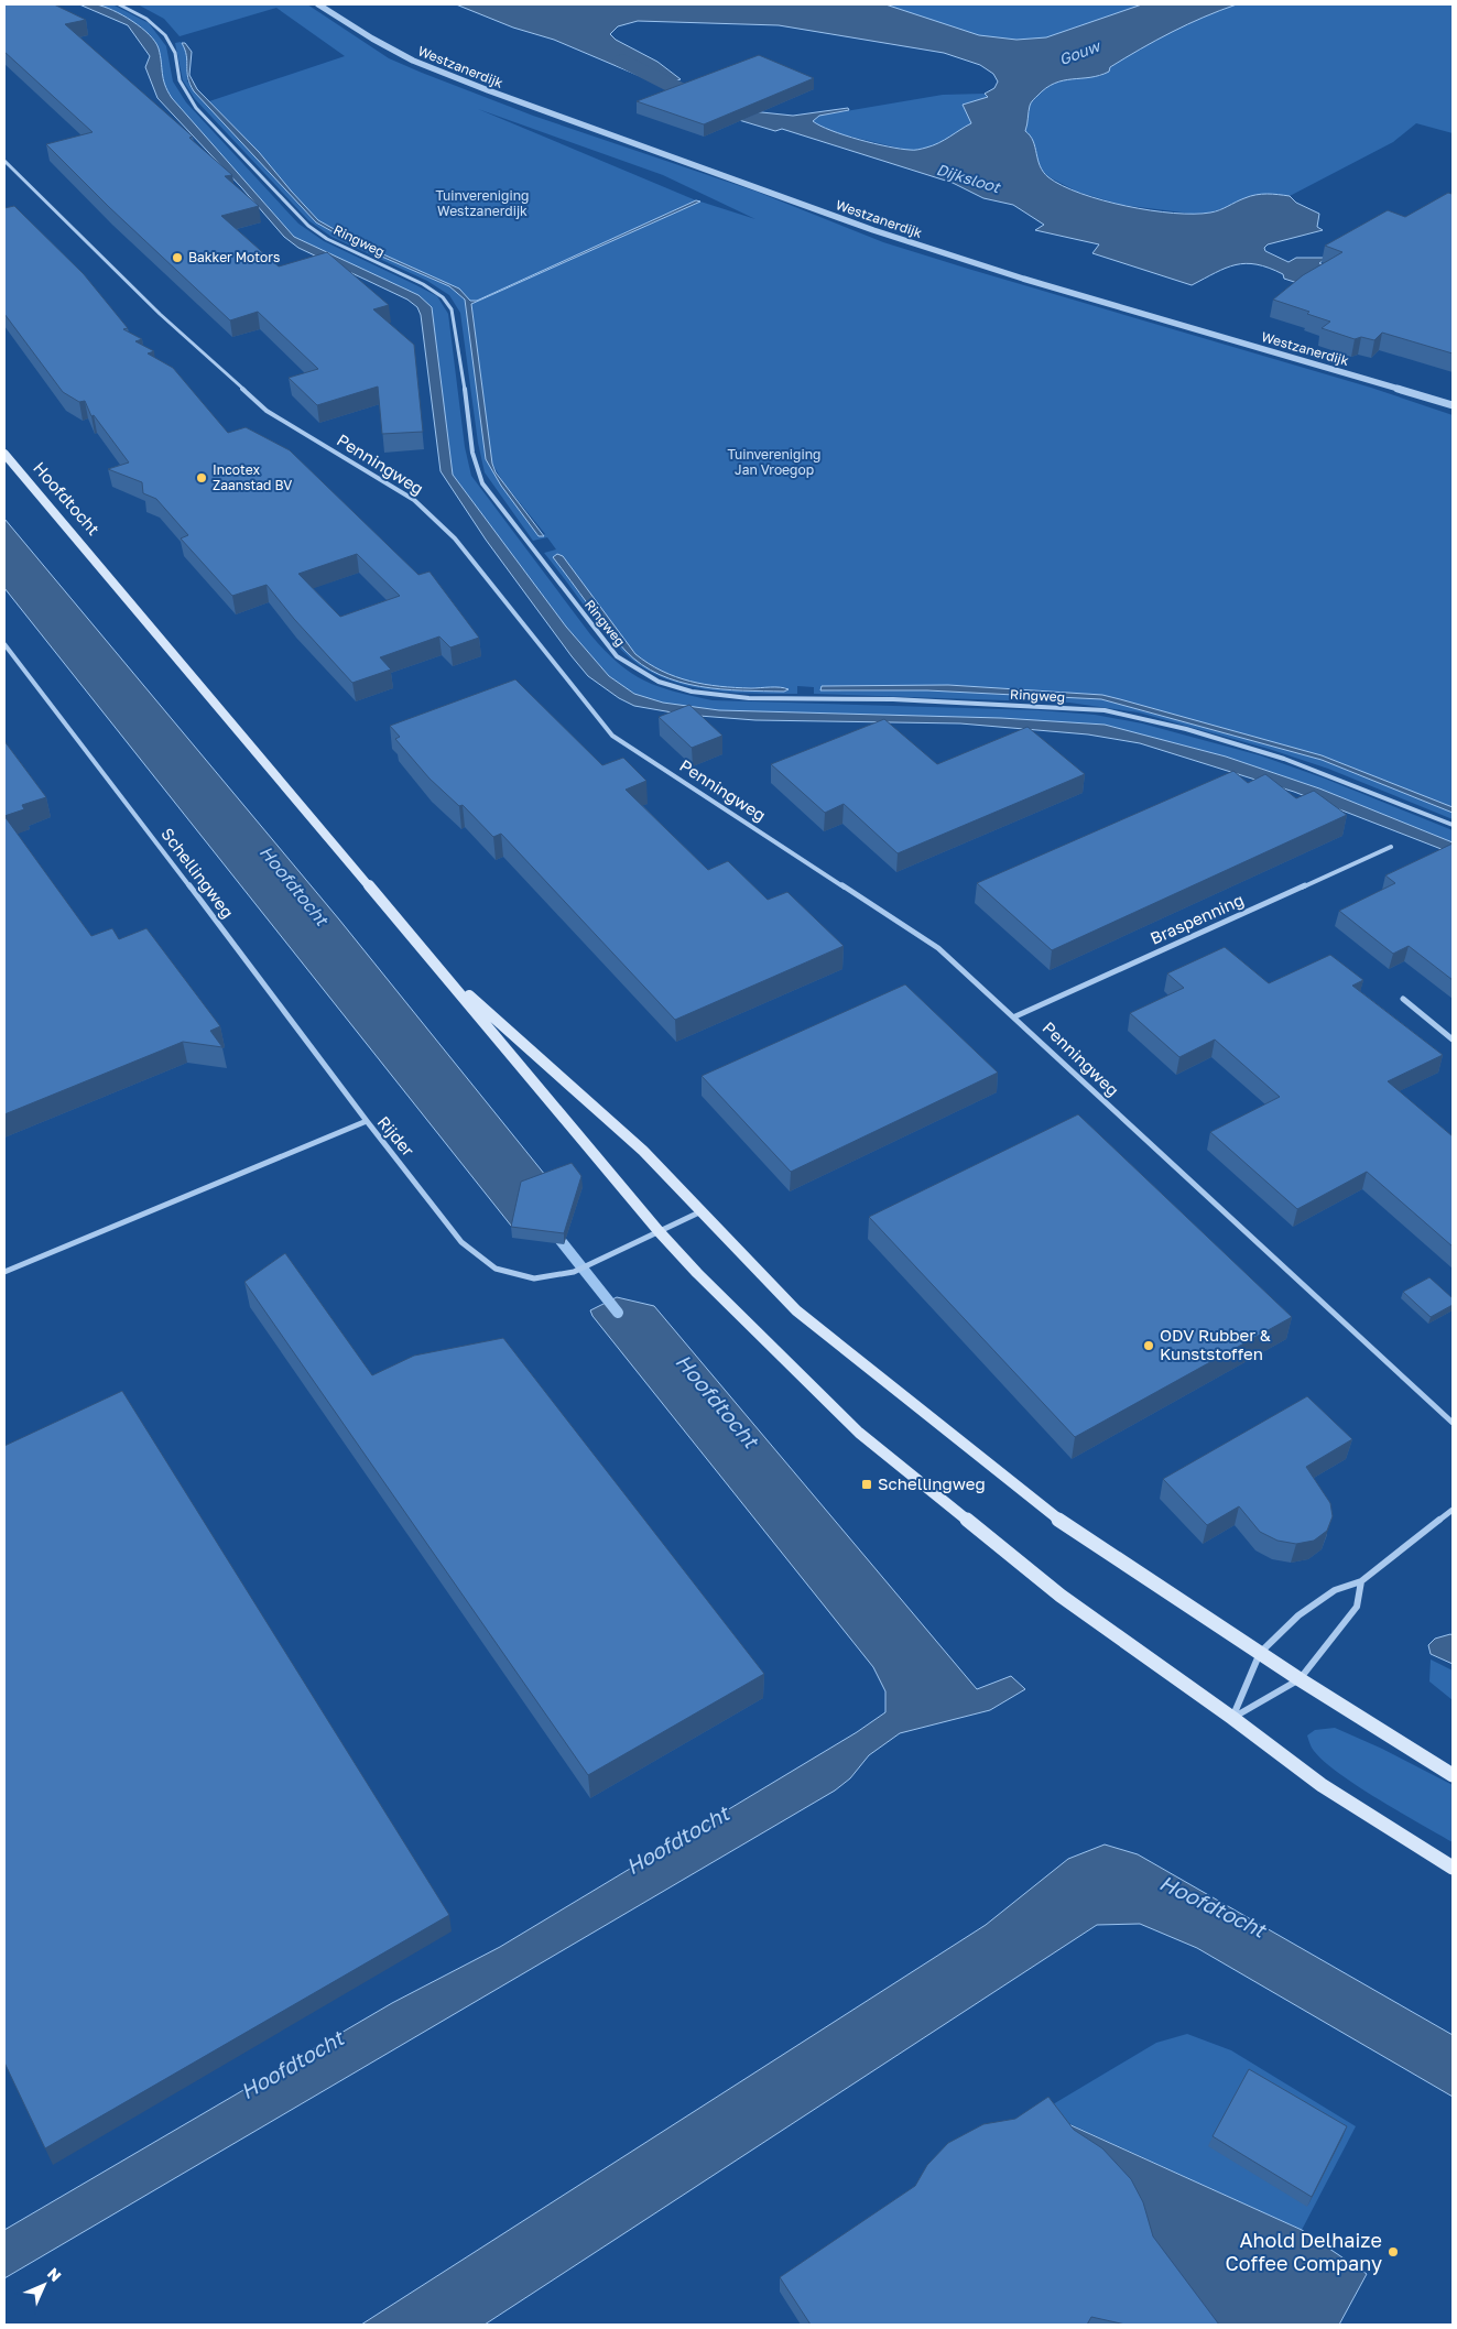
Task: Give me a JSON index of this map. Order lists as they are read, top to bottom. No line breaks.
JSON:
{"streets":{"main road":["Hoofdtocht"],"street":["Westzanerdijk","Ringweg","Penningweg","Schellingweg","Braspenning","Rijder"]},"crossings":[["Penningweg","Braspenning"],["Hoofdtocht","Rijder"],["Schellingweg","Rijder"]],"water":["Gouw","Dijksloot","Hoofdtocht"],"parks":["Tuinvereniging Westzanerdijk","Tuinvereniging Jan Vroegop"],"places":{"other":["Bakker Motors","Incotex Zaanstad BV","ODV Rubber & Kunststoffen","Ahold Delhaize Coffee Company"],"transit":["Schellingweg"]},"north":"top right"}
